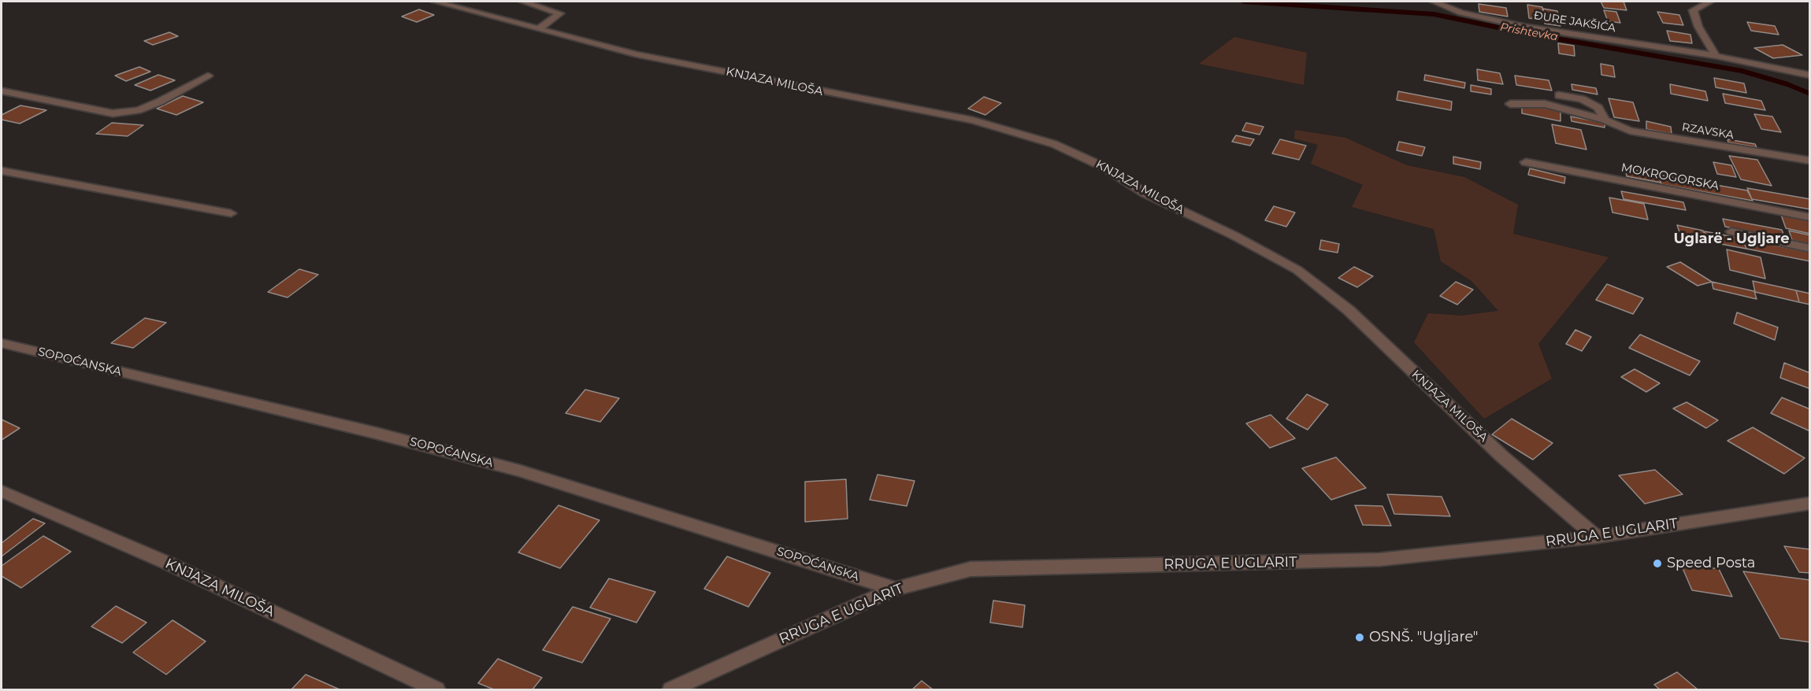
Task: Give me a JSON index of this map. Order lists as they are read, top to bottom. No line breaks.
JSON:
{"streets":{"street":["ĐURE JAKŠIĆA","KNJAZA MILOŠA","RZAVSKA","MOKROGORSKA","SOPOĆANSKA","RRUGA E UGLARIT"]},"crossings":[["KNJAZA MILOŠA","RRUGA E UGLARIT"],["SOPOĆANSKA","RRUGA E UGLARIT"]],"districts":["Uglarë - Ugljare"],"water":["Prishtevka"],"places":["Speed Posta","OSNŠ. \"Ugljare\""]}
